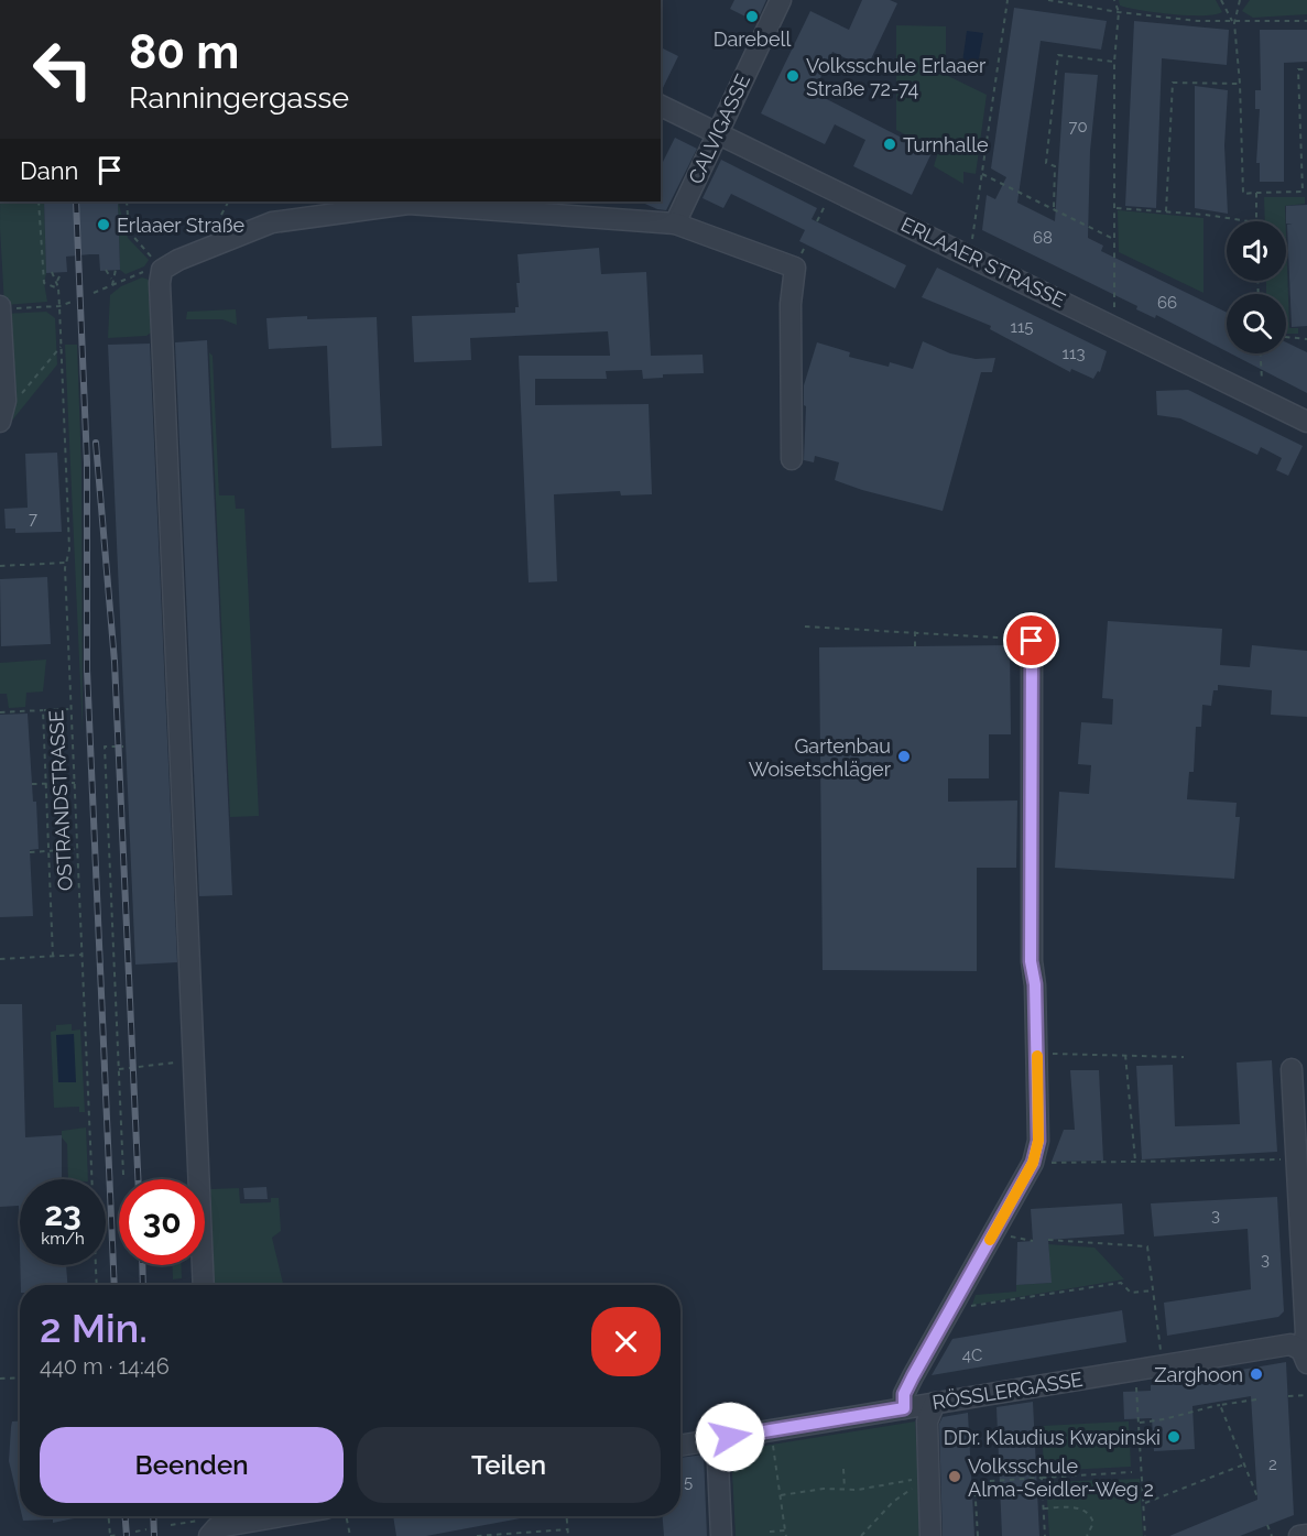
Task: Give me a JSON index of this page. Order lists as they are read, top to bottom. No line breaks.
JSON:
{"streets":{"street":["CALVIGASSE","ERLAAER STRASSE","RÖSSLERGASSE"],"path":["OSTRANDSTRASSE"]},"crossings":[["CALVIGASSE","ERLAAER STRASSE"]],"places":["Darebell","Volksschule Erlaaer Straße 72-74","Turnhalle","Erlaaer Straße","Gartenbau Woisetschläger","Zarghoon","DDr. Klaudius Kwapinski","Volksschule Alma-Seidler-Weg 2"],"house_numbers":["70","68","66","115","113","7","3","3","4C","2","5"],"page":{"turn":["80 m","Ranningergasse"],"then":"Dann","speed":"23 km/h","limit":"30","heading":["2 Min.","440 m · 14:46"],"buttons":["Beenden","Teilen"]}}
